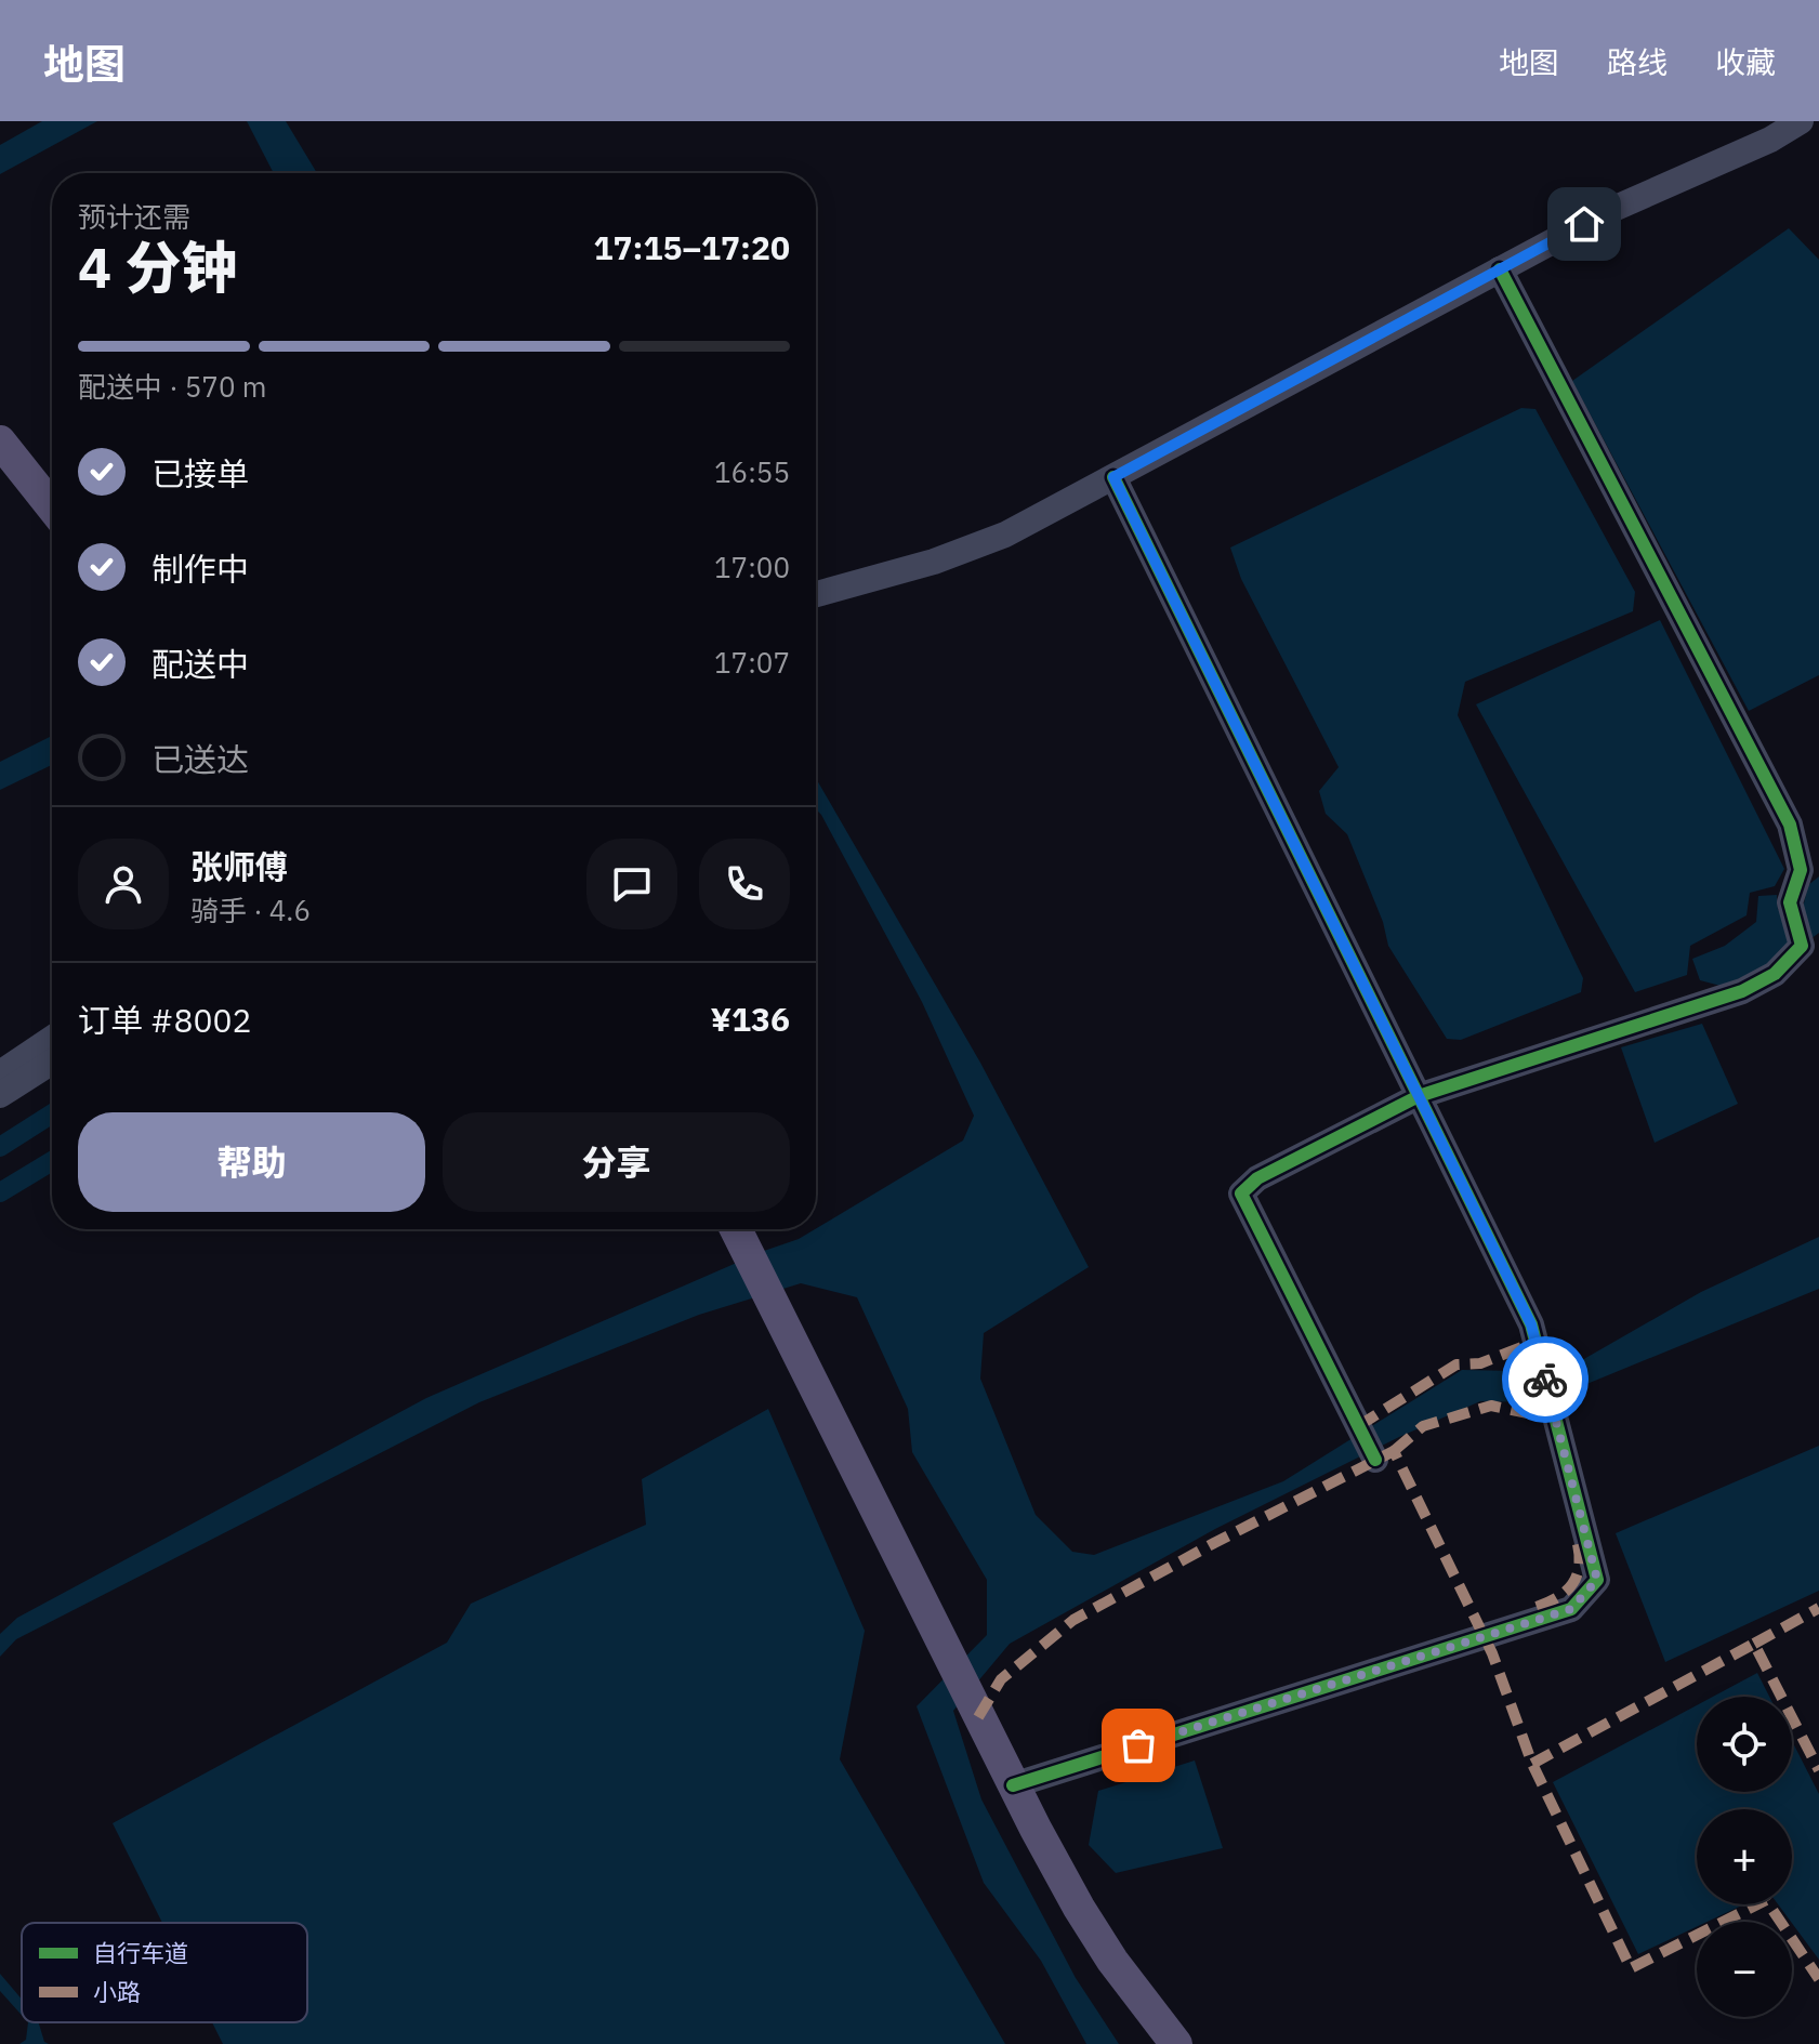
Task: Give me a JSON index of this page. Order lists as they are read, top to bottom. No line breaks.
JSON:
{"legend":["自行车道","小路"],"page":{"header":"地图","nav":["地图","路线","收藏"],"heading":["4 分钟","预计还需","17:15–17:20"],"panel":["张师傅","骑手 · 4.6","订单 #8002","¥136"],"bar":"配送中 · 570 m","list":[["已接单","16:55"],["制作中","17:00"],["配送中","17:07"],"已送达"],"buttons":["帮助","分享"],"map_buttons":["+","−"]}}
